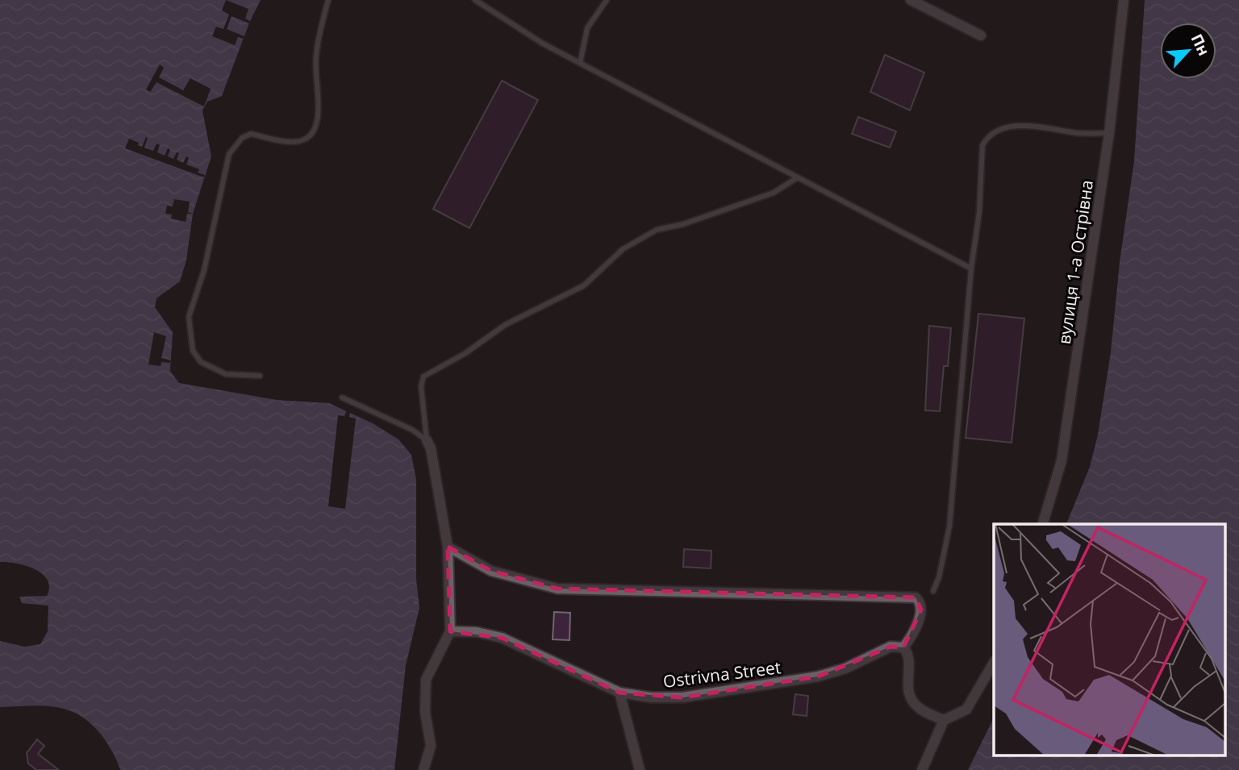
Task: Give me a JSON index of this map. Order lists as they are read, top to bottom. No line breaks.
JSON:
{"streets":{"street":["вулиця 1-а Острівна","Ostrivna Street"]},"north":"top right"}
